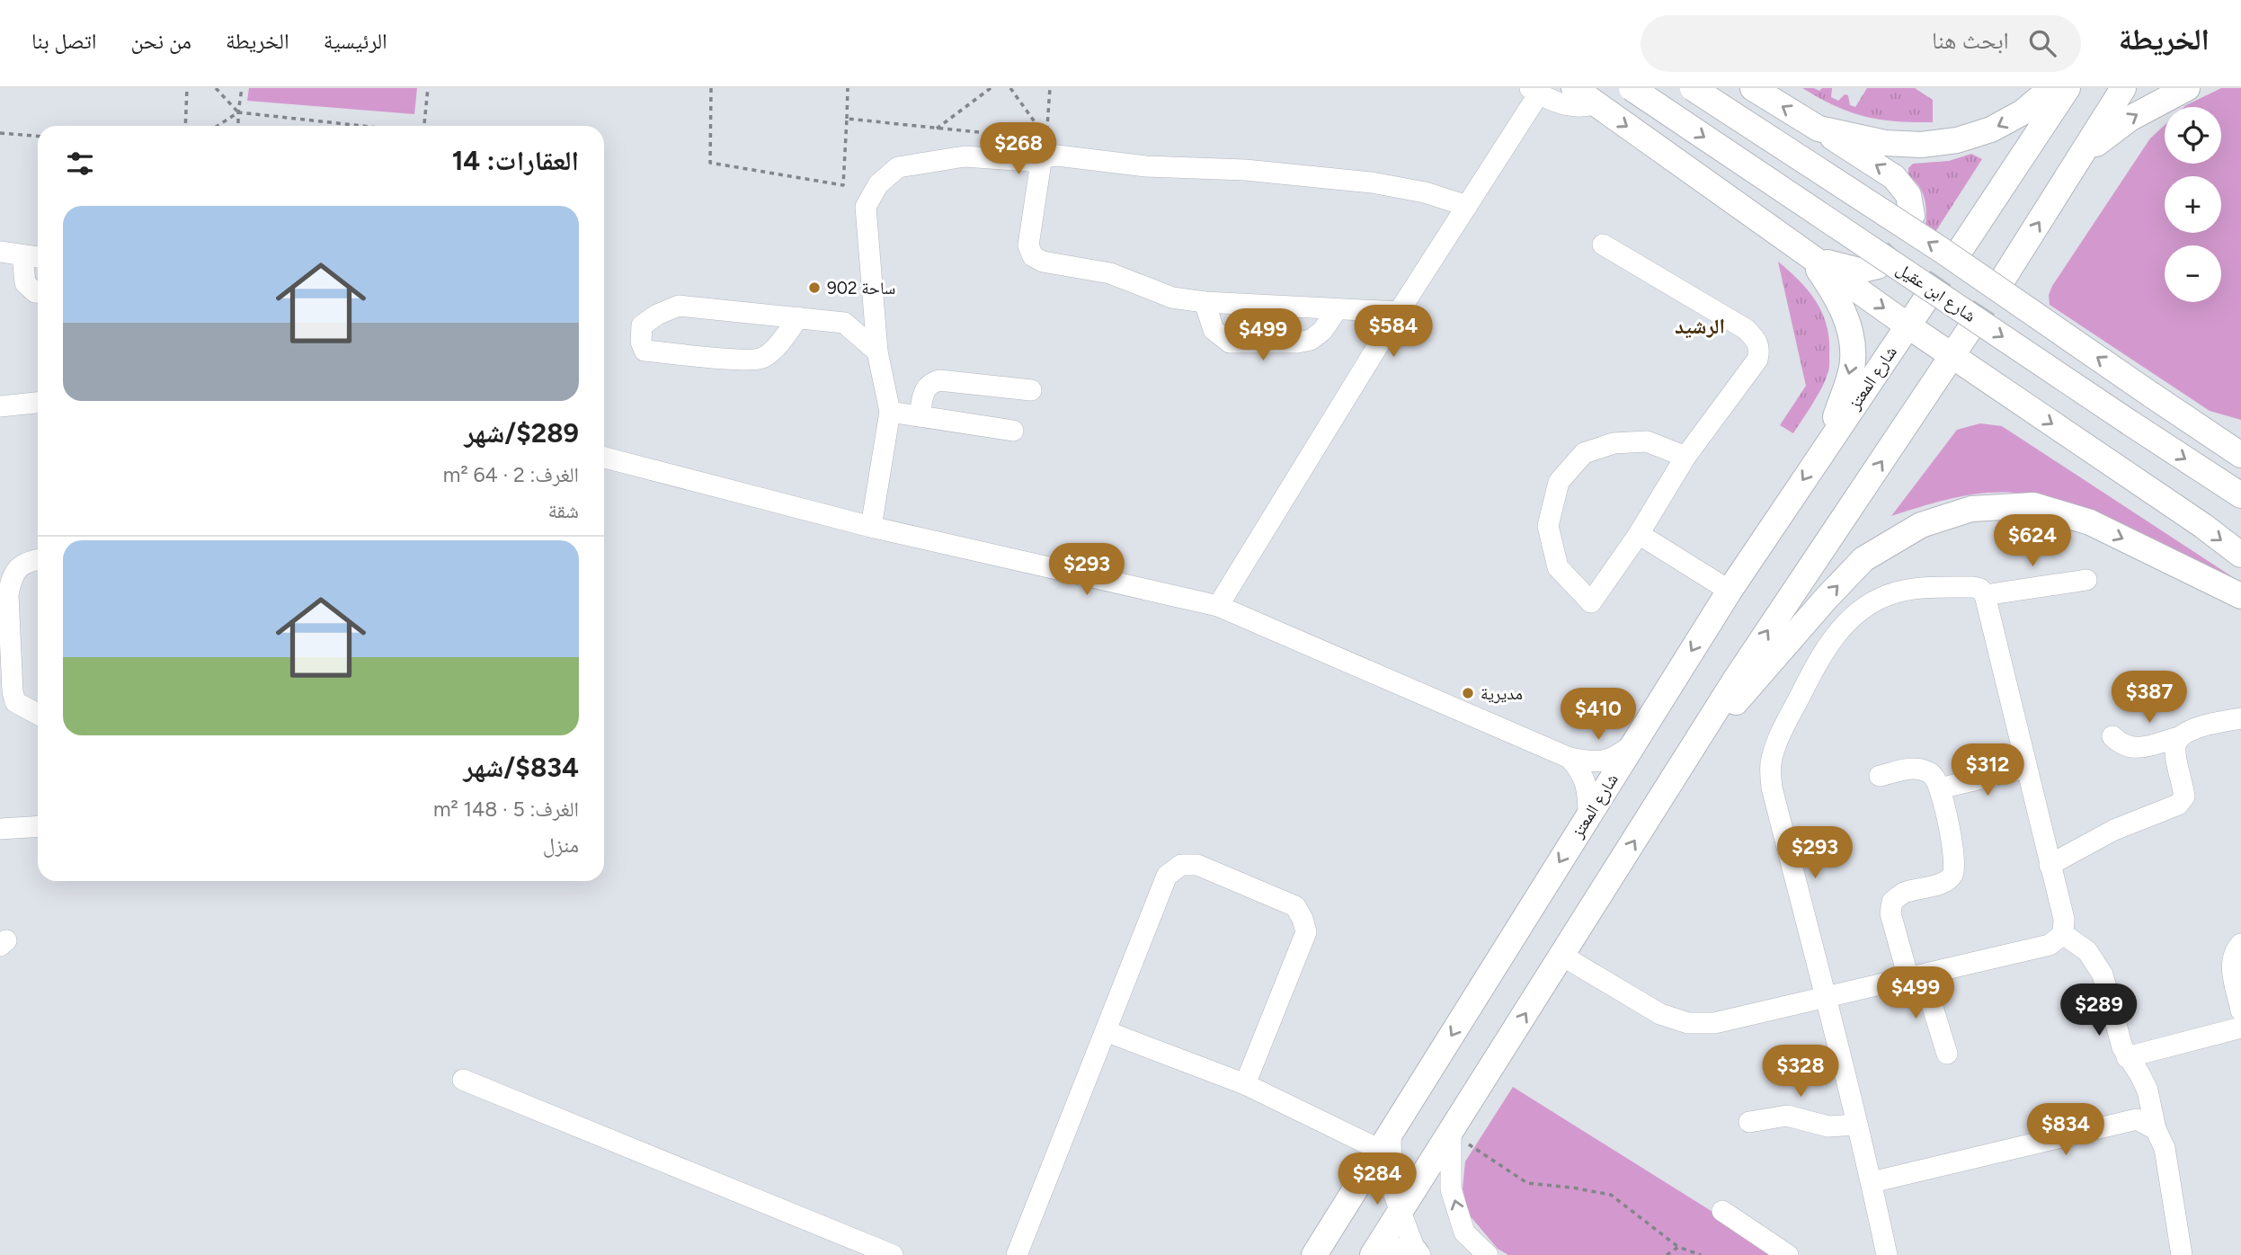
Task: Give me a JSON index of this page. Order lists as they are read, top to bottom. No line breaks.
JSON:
{"streets":{"main road":["شارع ابن عقيل","شارع المعتز"]},"districts":["الرشيد"],"places":["ساحة 902","مديرية"],"page":{"header":"الخريطة","search":"ابحث هنا","nav":["الرئيسية","الخريطة","من نحن","اتصل بنا"],"map_buttons":["+","−"],"price":["$268","$584","$499","$624","$293","$387","$410","$312","$293","$499","$289","$328","$834","$284"],"heading":"العقارات: 14","list":[{"name":"$289/شهر","note":"الغرف: 2 · 64 m² · شقة"},{"name":"$834/شهر","note":"الغرف: 5 · 148 m² · منزل"}]}}
